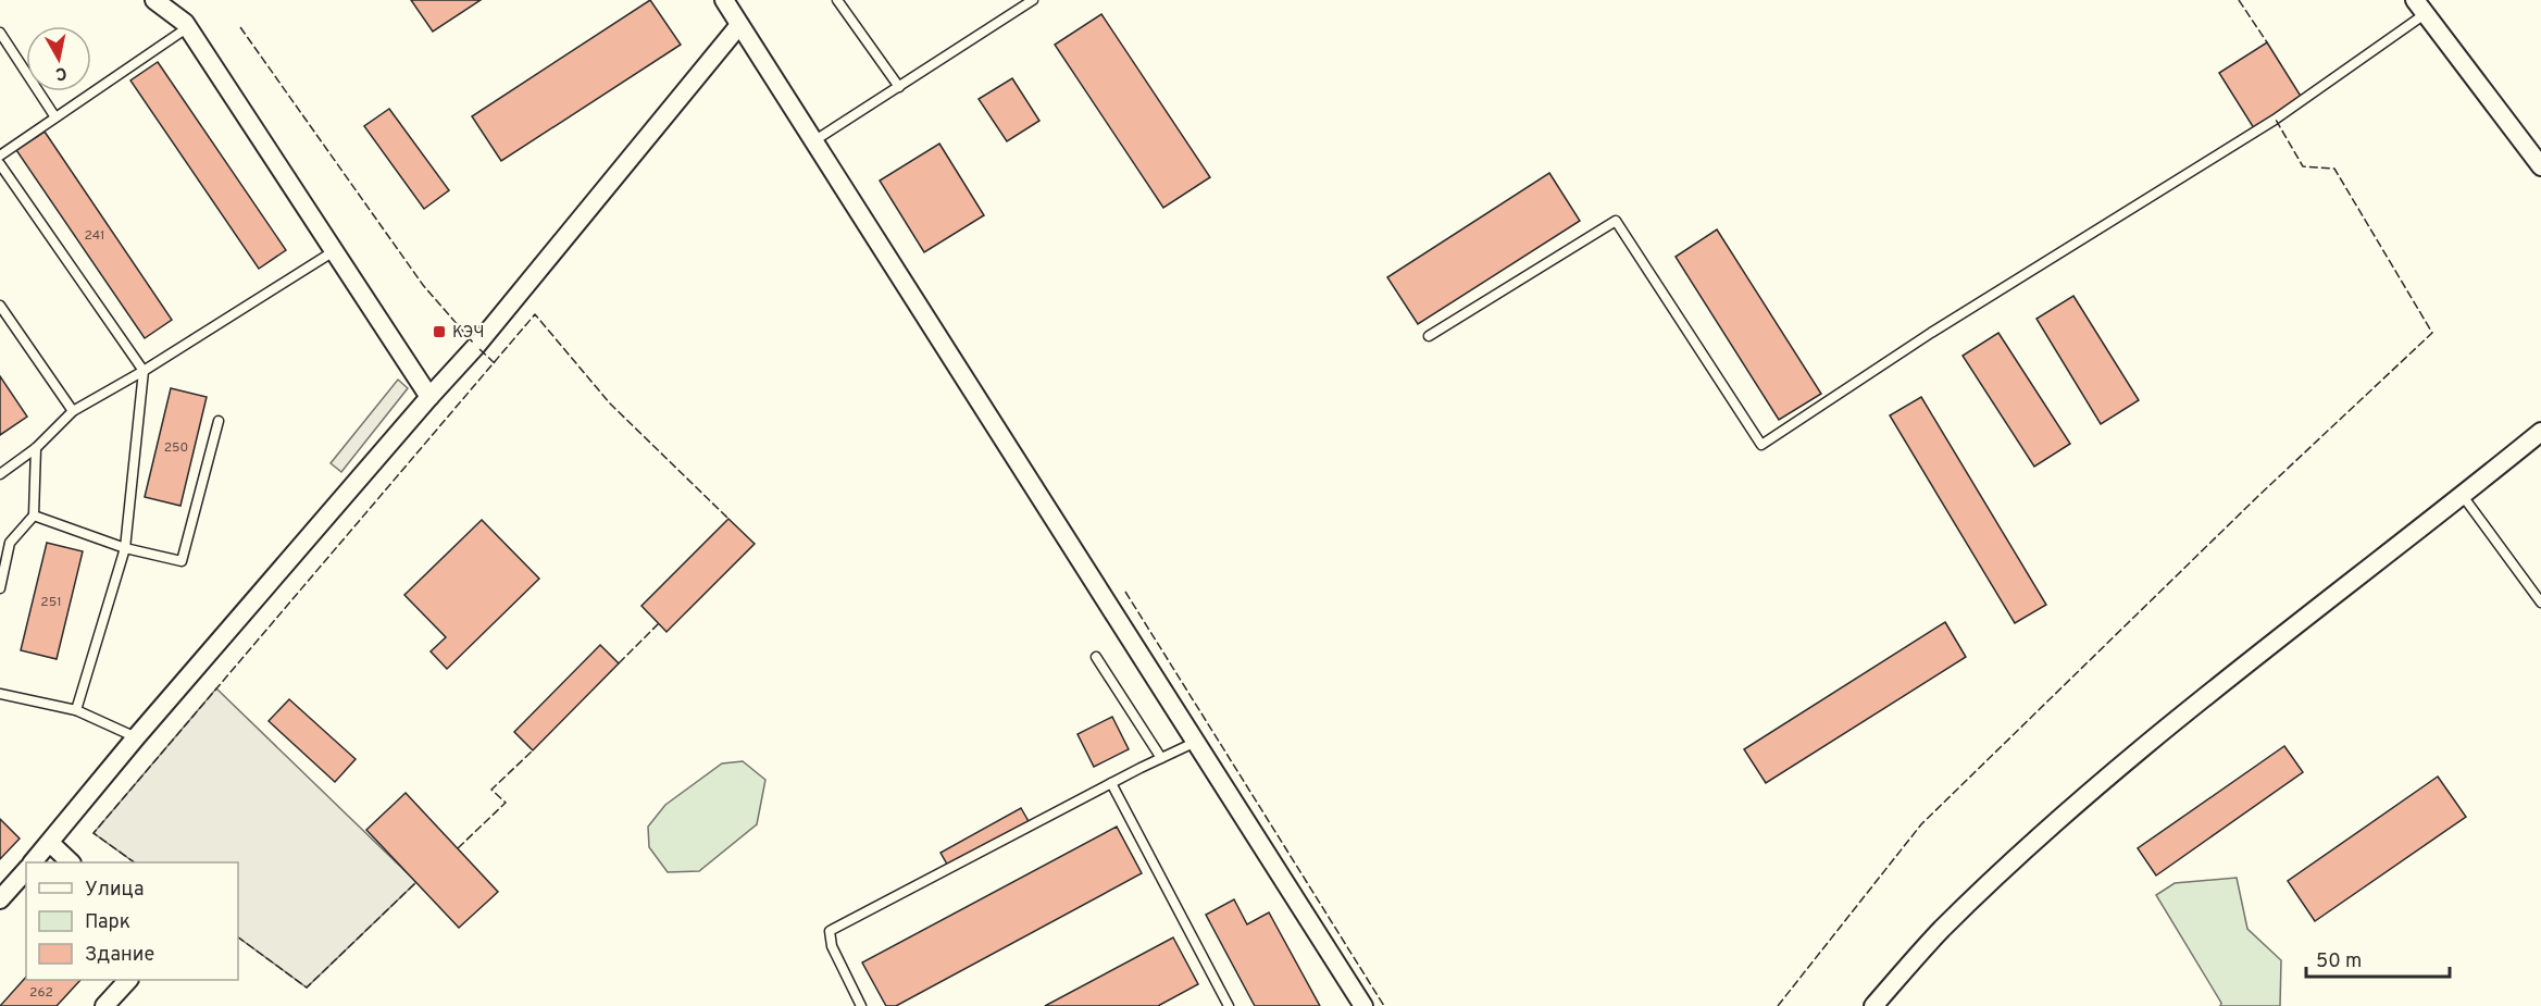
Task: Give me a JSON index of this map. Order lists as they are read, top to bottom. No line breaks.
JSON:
{"places":{"transit":["КЭЧ"]},"house_numbers":["241","250","251","262"],"legend":["Улица","Парк","Здание"],"scale_bar":"50 m","north":"bottom"}
